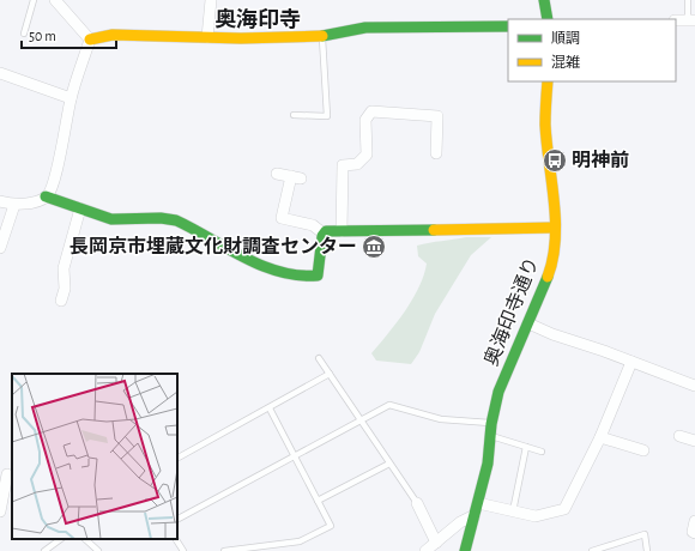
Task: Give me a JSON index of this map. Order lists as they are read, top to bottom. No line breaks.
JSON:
{"streets":{"street":["奥海印寺通り"]},"districts":["奥海印寺"],"places":{"bus stop":["明神前"],"museum":["長岡京市埋蔵文化財調査センター"]},"legend":["順調","混雑"],"scale_bar":"50 m"}
